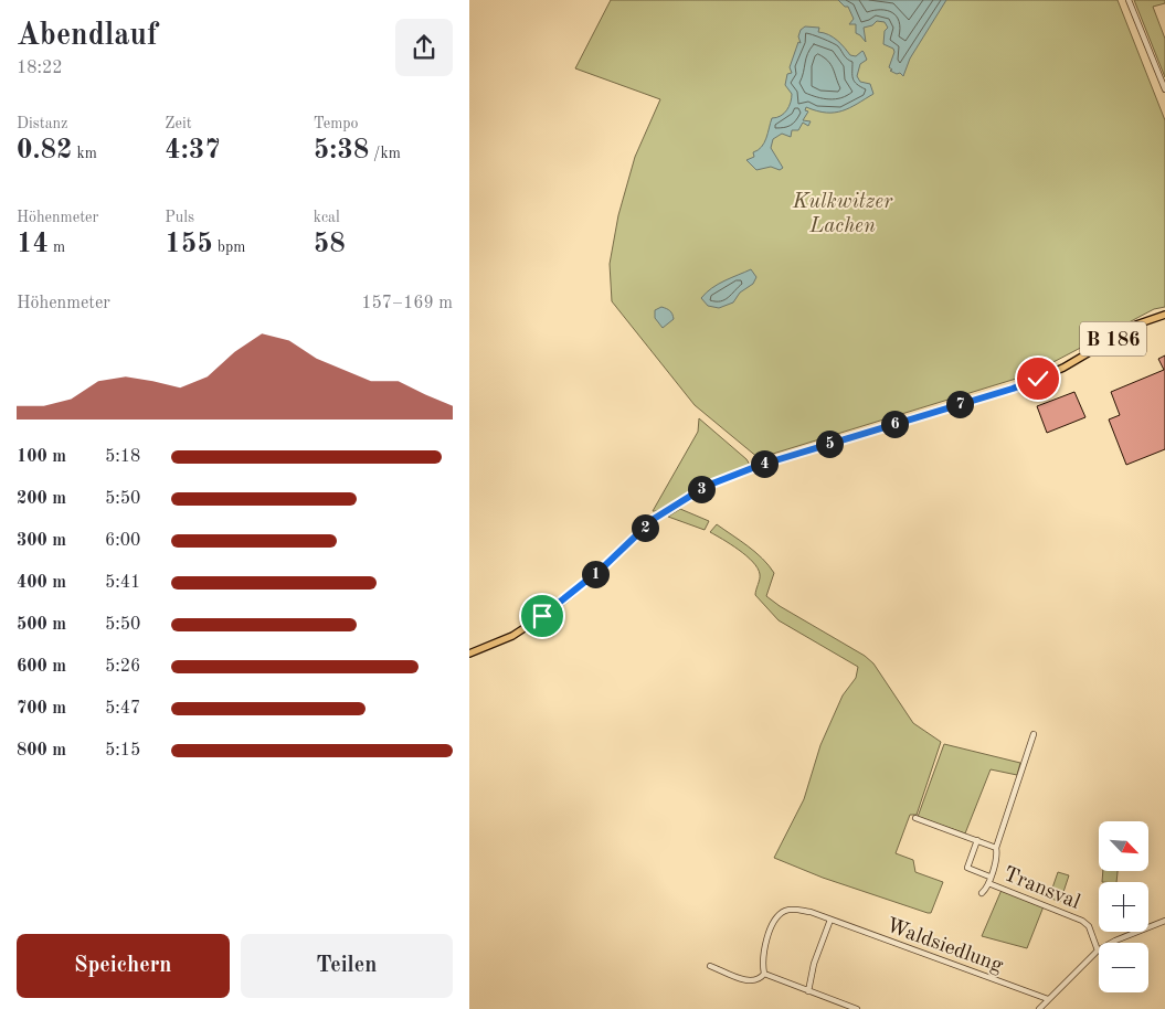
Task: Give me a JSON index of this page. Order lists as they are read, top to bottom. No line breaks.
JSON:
{"streets":{"main road":["B 186"],"street":["Transval","Waldsiedlung"]},"parks":["Kulkwitzer Lachen"],"north":"bottom right","page":{"heading":["Abendlauf","18:22"],"stats":[["Distanz","0.82 km"],["Zeit","4:37"],["Tempo","5:38 /km"],["Höhenmeter","14 m"],["Puls","155 bpm"],["kcal","58"]],"chart":["Höhenmeter","157–169 m"],"pins":["7","6","5","4","3","2","1"],"list":[{"name":"100 m","note":"5:18"},{"name":"200 m","note":"5:50"},{"name":"300 m","note":"6:00"},{"name":"400 m","note":"5:41"},{"name":"500 m","note":"5:50"},{"name":"600 m","note":"5:26"},{"name":"700 m","note":"5:47"},{"name":"800 m","note":"5:15"}],"map_buttons":["+","−"],"buttons":["Speichern","Teilen"]}}
